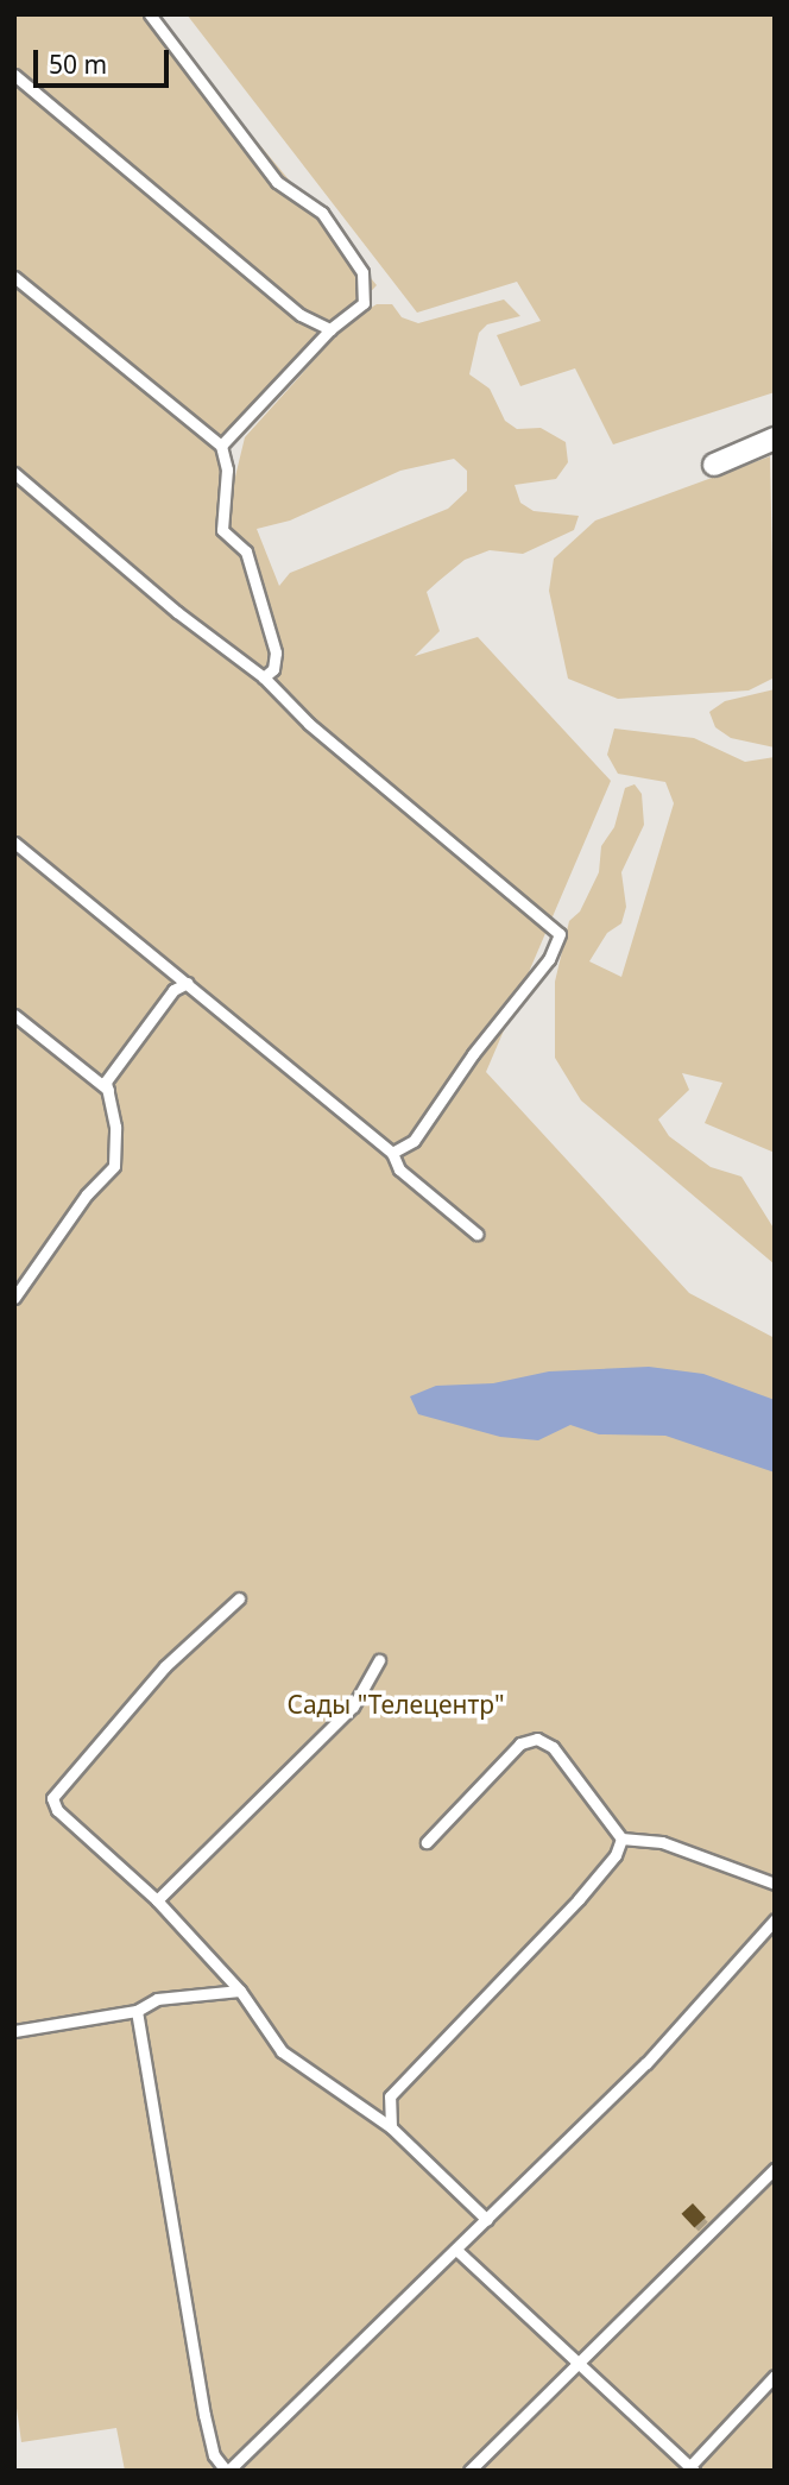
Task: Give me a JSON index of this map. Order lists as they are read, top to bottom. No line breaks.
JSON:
{"parks":["Сады \"Телецентр\""],"scale_bar":"50 m"}
